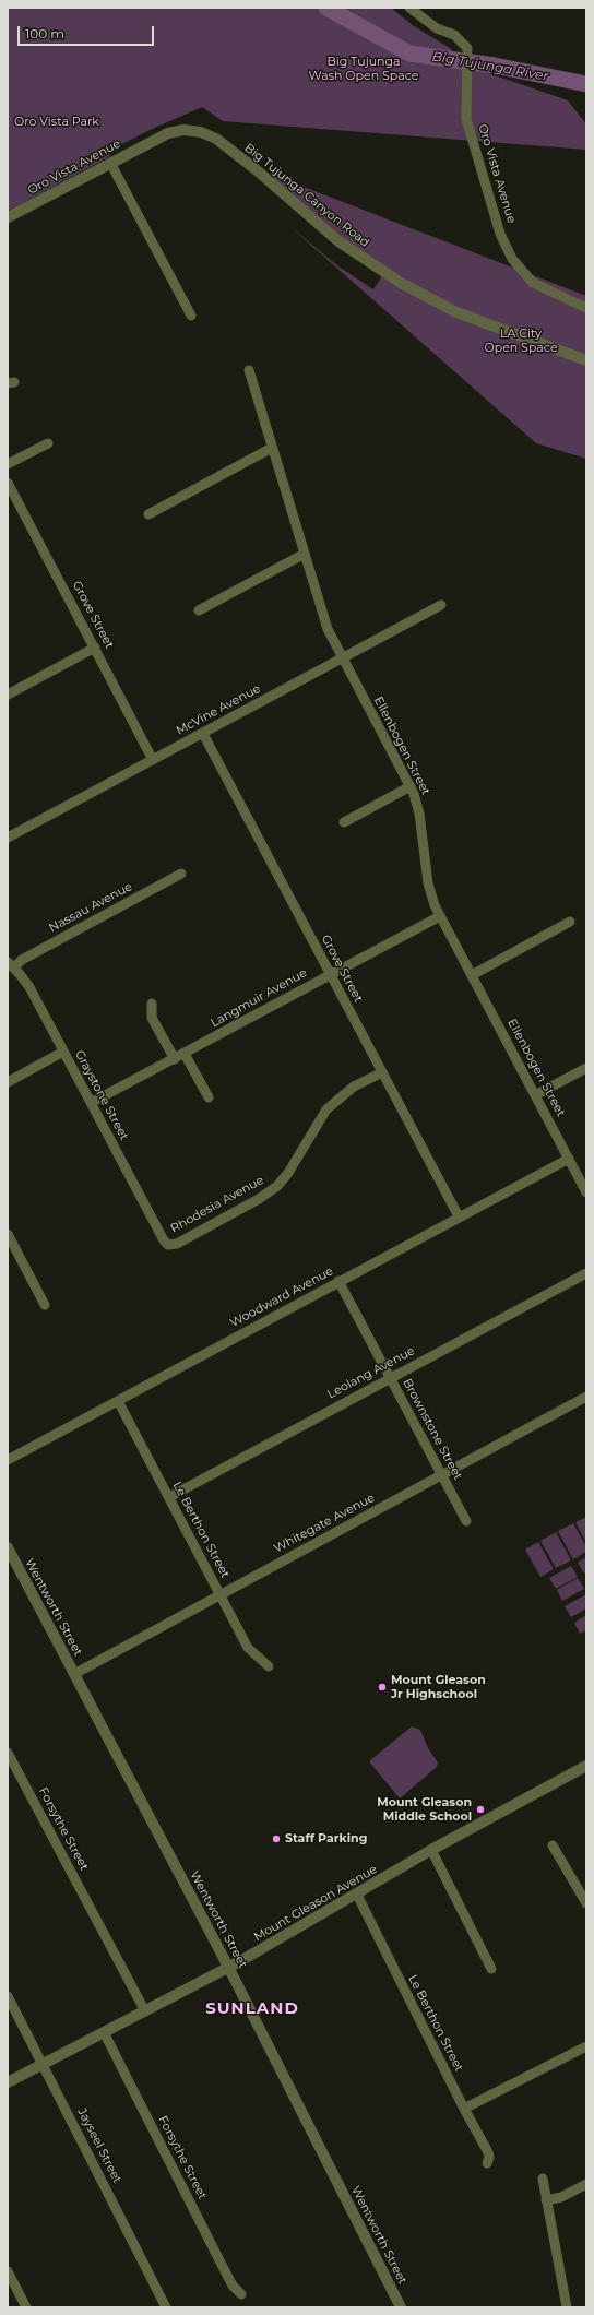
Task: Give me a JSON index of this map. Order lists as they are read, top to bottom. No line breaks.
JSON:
{"streets":{"street":["Oro Vista Avenue","Big Tujunga Canyon Road","Grove Street","McVine Avenue","Ellenbogen Street","Nassau Avenue","Langmuir Avenue","Graystone Street","Rhodesia Avenue","Woodward Avenue","Leolang Avenue","Brownstone Street","Whitegate Avenue","Le Berthon Street","Wentworth Street","Forsythe Street","Mount Gleason Avenue","Jayseel Street"]},"crossings":[["Oro Vista Avenue","Big Tujunga Canyon Road"],["Grove Street","McVine Avenue"],["Grove Street","Langmuir Avenue"],["Grove Street","Rhodesia Avenue"],["Grove Street","Woodward Avenue"],["McVine Avenue","Ellenbogen Street"],["Ellenbogen Street","Langmuir Avenue"],["Ellenbogen Street","Woodward Avenue"],["Nassau Avenue","Graystone Street"],["Langmuir Avenue","Graystone Street"],["Graystone Street","Rhodesia Avenue"],["Woodward Avenue","Brownstone Street"],["Woodward Avenue","Le Berthon Street"],["Leolang Avenue","Brownstone Street"],["Leolang Avenue","Le Berthon Street"],["Brownstone Street","Whitegate Avenue"],["Whitegate Avenue","Le Berthon Street"],["Whitegate Avenue","Wentworth Street"],["Le Berthon Street","Mount Gleason Avenue"],["Wentworth Street","Mount Gleason Avenue"],["Forsythe Street","Mount Gleason Avenue"],["Mount Gleason Avenue","Jayseel Street"]],"districts":["SUNLAND"],"water":["Big Tujunga River"],"parks":["Big Tujunga Wash Open Space","Oro Vista Park","LA City Open Space"],"places":["Mount Gleason Jr Highschool","Mount Gleason Middle School","Staff Parking"],"scale_bar":"100 m"}
